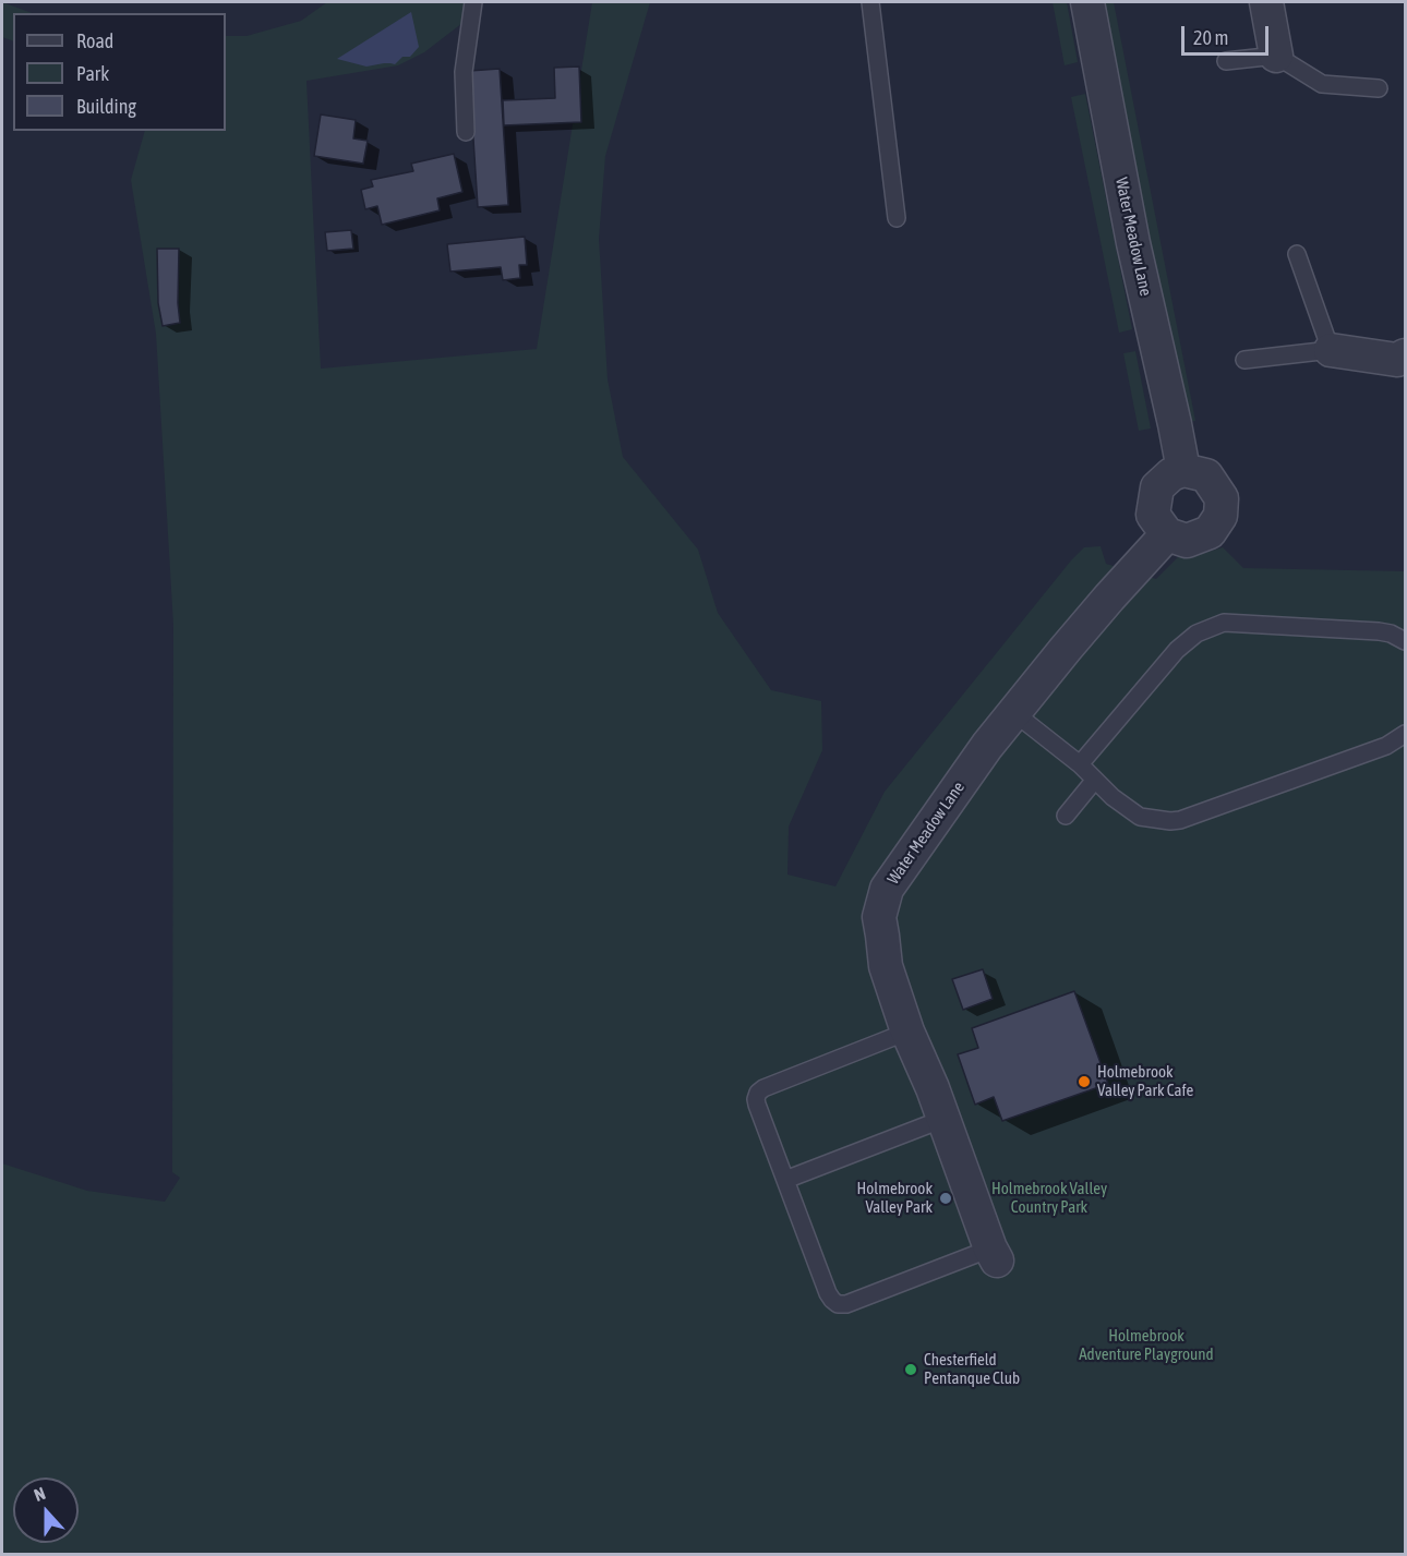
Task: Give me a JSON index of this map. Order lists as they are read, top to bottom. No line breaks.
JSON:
{"streets":{"street":["Water Meadow Lane"]},"parks":["Holmebrook Valley Country Park","Holmebrook Adventure Playground"],"places":["Holmebrook Valley Park Cafe","Holmebrook Valley Park","Chesterfield Pentanque Club"],"legend":["Road","Park","Building"],"scale_bar":"20 m","north":"top"}
